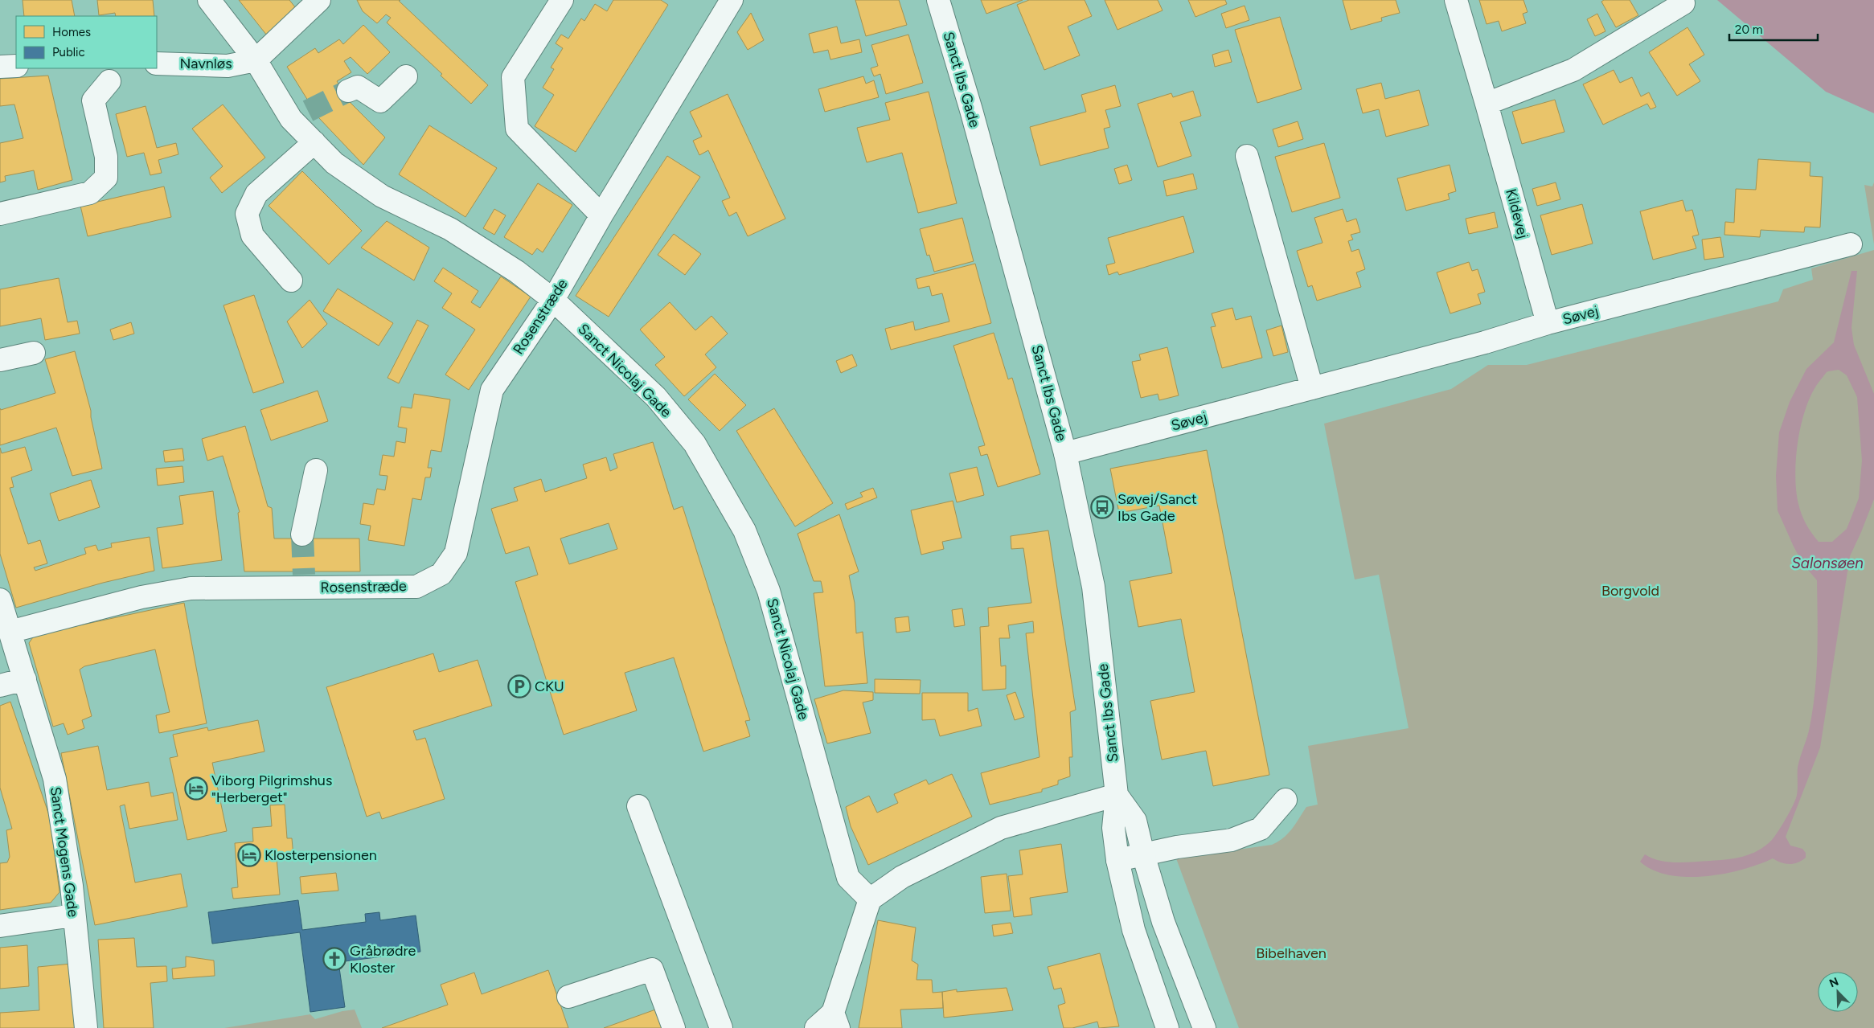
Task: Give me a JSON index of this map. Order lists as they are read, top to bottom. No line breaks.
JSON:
{"streets":{"street":["Navnløs","Sanct Ibs Gade","Kildevej","Søvej","Rosenstræde","Sanct Nicolaj Gade","Sanct Mogens Gade"]},"crossings":[["Navnløs","Sanct Nicolaj Gade"],["Sanct Ibs Gade","Søvej"],["Kildevej","Søvej"],["Rosenstræde","Sanct Nicolaj Gade"],["Rosenstræde","Sanct Mogens Gade"]],"water":["Salonsøen"],"parks":["Borgvold","Bibelhaven"],"places":{"bus stop":["Søvej/Sanct Ibs Gade"],"parking":["CKU"],"hotel":["Viborg Pilgrimshus \"Herberget\"","Klosterpensionen"],"church":["Gråbrødre Kloster"]},"legend":["Homes","Public"],"scale_bar":"20 m","north":"top left"}
